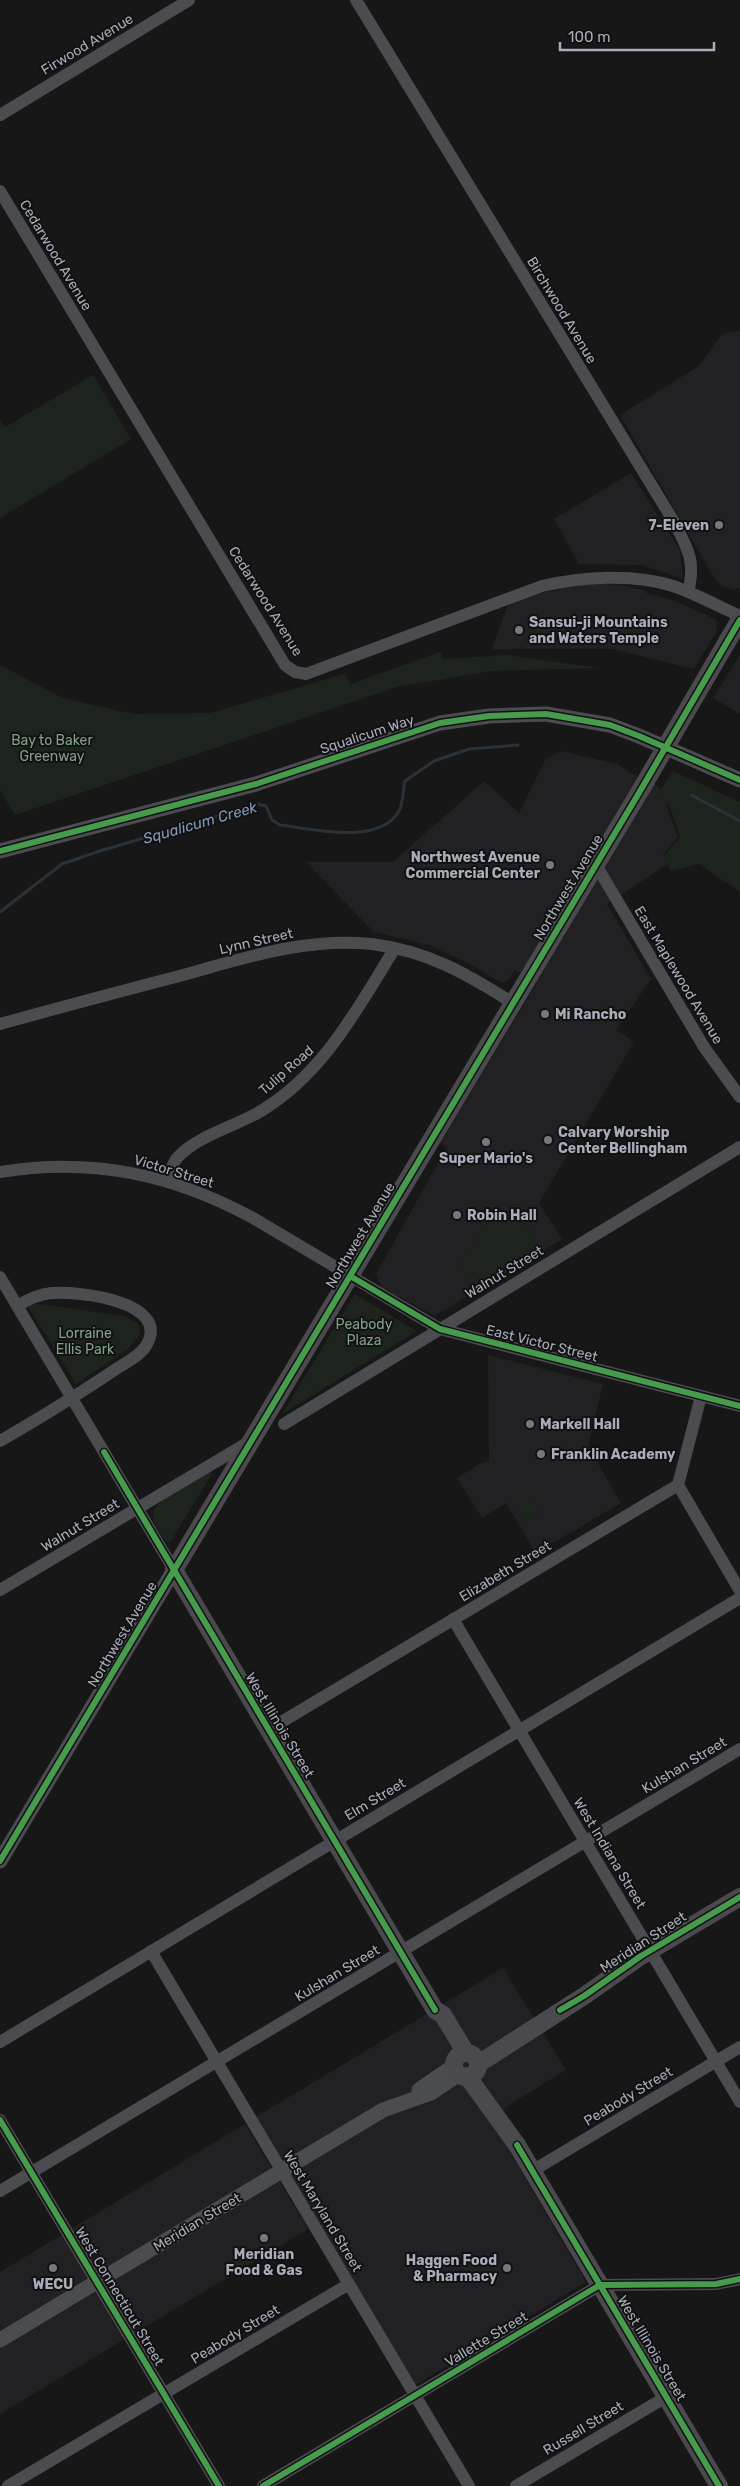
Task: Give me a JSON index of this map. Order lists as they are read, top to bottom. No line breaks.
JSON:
{"streets":{"main road":["Northwest Avenue","West Illinois Street","Meridian Street"],"street":["Firwood Avenue","Cedarwood Avenue","Birchwood Avenue","Squalicum Way","Lynn Street","East Maplewood Avenue","Tulip Road","Victor Street","Walnut Street","East Victor Street","Elizabeth Street","Kulshan Street","Elm Street","West Indiana Street","Peabody Street","West Maryland Street","West Connecticut Street","Vallette Street","Russell Street"]},"crossings":[["Cedarwood Avenue","Birchwood Avenue"],["Northwest Avenue","Lynn Street"],["Northwest Avenue","East Maplewood Avenue"],["Northwest Avenue","Victor Street"],["Northwest Avenue","Walnut Street"],["Northwest Avenue","East Victor Street"],["Northwest Avenue","West Illinois Street"],["Lynn Street","Tulip Road"],["Tulip Road","Victor Street"],["Victor Street","East Victor Street"],["Walnut Street","East Victor Street"],["Walnut Street","West Illinois Street"],["Elizabeth Street","West Illinois Street"],["Elizabeth Street","West Indiana Street"],["West Illinois Street","Kulshan Street"],["West Illinois Street","Elm Street"],["West Illinois Street","Meridian Street"],["West Illinois Street","Peabody Street"],["West Illinois Street","Vallette Street"],["West Illinois Street","Russell Street"],["Kulshan Street","West Indiana Street"],["Kulshan Street","West Maryland Street"],["Kulshan Street","West Connecticut Street"],["Elm Street","West Indiana Street"],["Elm Street","West Maryland Street"],["West Indiana Street","Meridian Street"],["West Indiana Street","Peabody Street"],["Meridian Street","West Maryland Street"],["Meridian Street","West Connecticut Street"],["Peabody Street","West Maryland Street"],["Peabody Street","West Connecticut Street"],["West Maryland Street","Vallette Street"]],"water":["Squalicum Creek"],"parks":["Bay to Baker Greenway","Peabody Plaza","Lorraine Ellis Park"],"places":["7-Eleven","Sansui-ji Mountains and Waters Temple","Northwest Avenue Commercial Center","Mi Rancho","Calvary Worship Center Bellingham","Super Mario's","Robin Hall","Markell Hall","Franklin Academy","Meridian Food & Gas","WECU","Haggen Food & Pharmacy"],"scale_bar":"100 m"}
